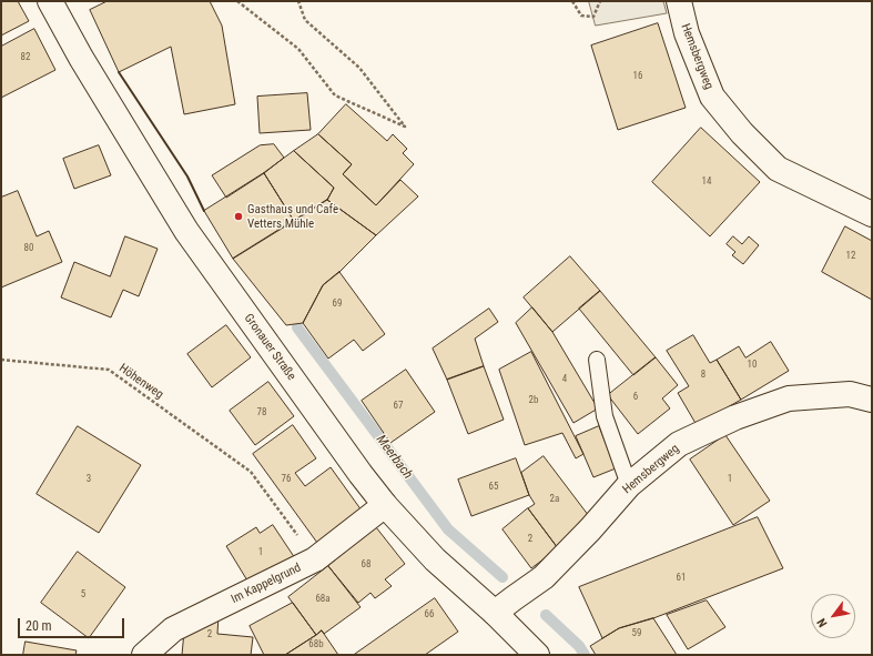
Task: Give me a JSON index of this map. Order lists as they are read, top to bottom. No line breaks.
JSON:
{"streets":{"street":["Hemsbergweg","Gronauer Straße","Im Kappelgrund"],"path":["Höhenweg"]},"crossings":[["Hemsbergweg","Gronauer Straße"],["Gronauer Straße","Im Kappelgrund"],["Höhenweg","Im Kappelgrund"]],"water":["Meerbach"],"places":["Gasthaus und Cafe Vetters Mühle"],"house_numbers":["82","16","14","80","12","69","10","8","4","6","2b","67","78","3","76","1","65","2a","2","1","68","61","5","68a","66","59","2","68b"],"scale_bar":"20 m","north":"bottom left"}
